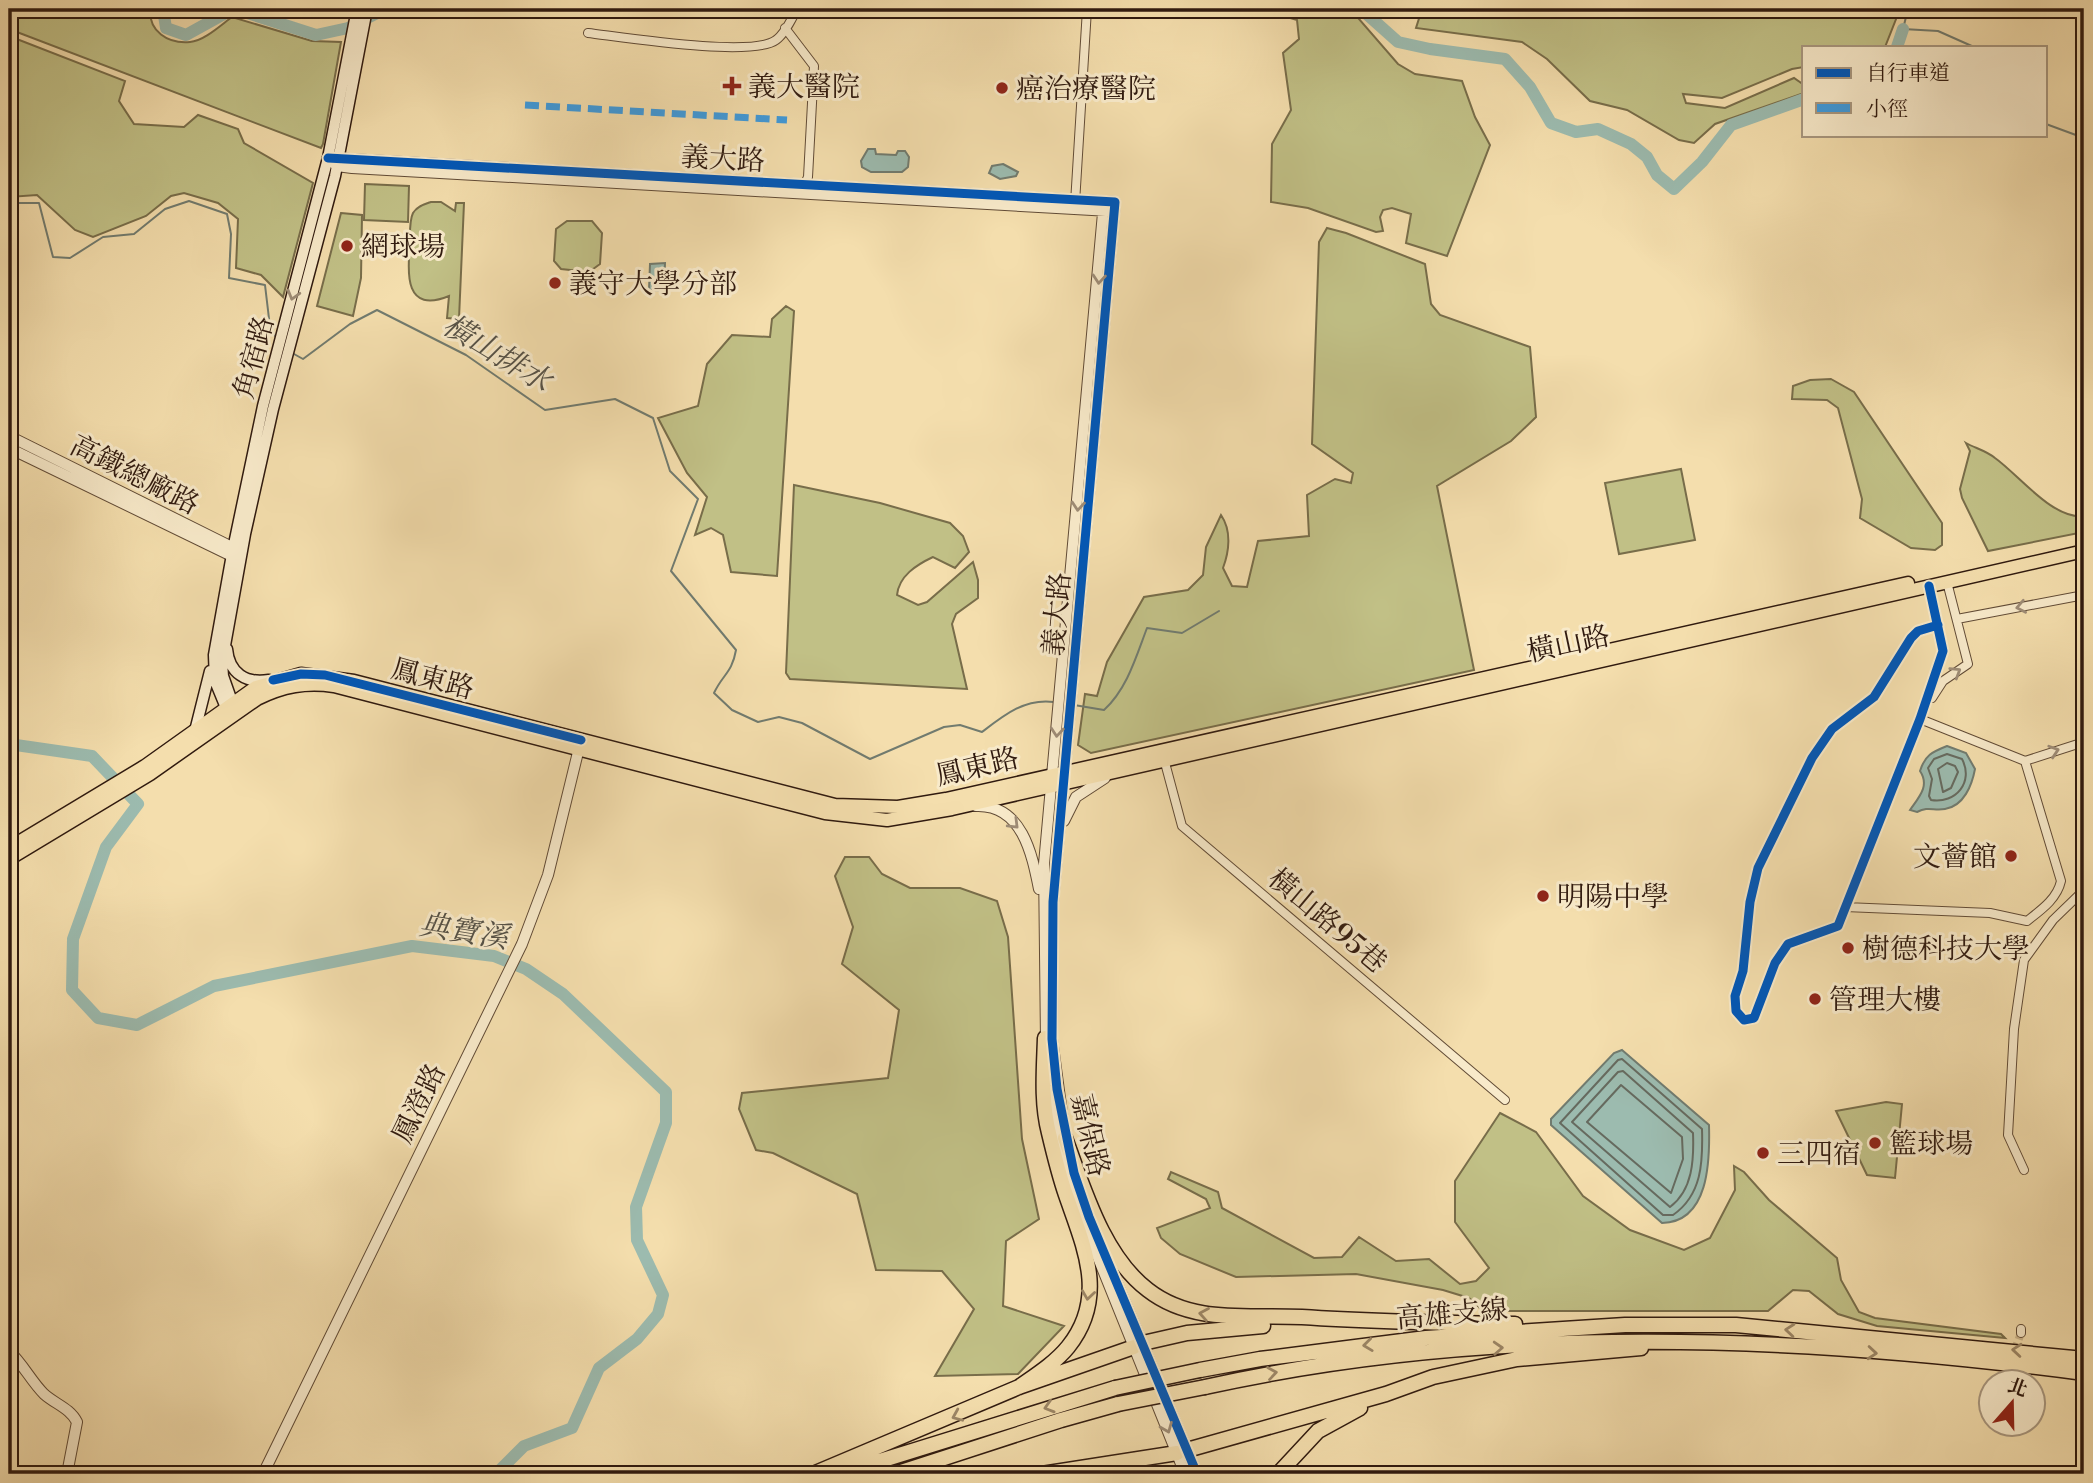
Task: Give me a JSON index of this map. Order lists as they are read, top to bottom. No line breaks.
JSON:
{"streets":{"highway":["高雄支線"],"main road":["角宿路","橫山路","鳳東路"],"street":["義大路","高鐵總廠路","橫山路95巷","鳳澄路","嘉保路"]},"crossings":[["義大路","角宿路"],["義大路","橫山路"],["義大路","鳳東路"],["義大路","嘉保路"],["角宿路","高鐵總廠路"],["角宿路","鳳東路"],["橫山路","鳳東路"],["橫山路","橫山路95巷"],["橫山路","嘉保路"],["鳳東路","鳳澄路"],["鳳東路","嘉保路"]],"water":["橫山排水","典寶溪"],"places":{"health":["義大醫院"],"other":["癌治療醫院","網球場","義守大學分部","文薈館","明陽中學","樹德科技大學","管理大樓","籃球場","三四宿"]},"legend":["自行車道","小徑"],"north":"top"}
